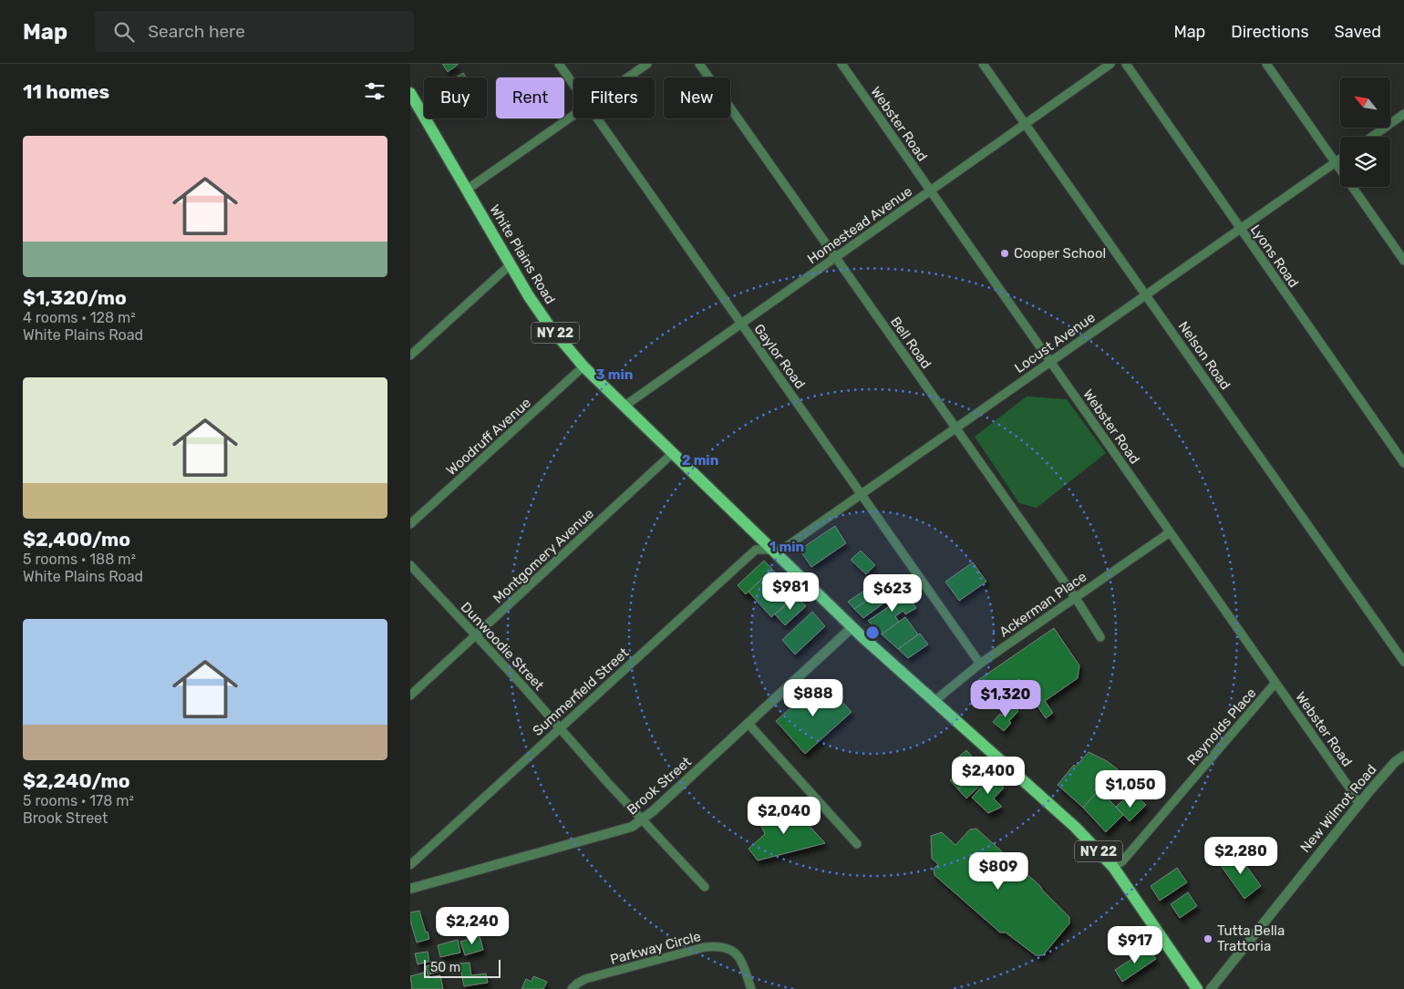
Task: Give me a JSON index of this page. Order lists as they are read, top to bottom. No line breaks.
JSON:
{"streets":{"main road":["White Plains Road","NY 22"],"street":["Webster Road","Homestead Avenue","Lyons Road","Bell Road","Locust Avenue","Nelson Road","Gaylor Road","Woodruff Avenue","Montgomery Avenue","Ackerman Place","Dunwoodie Street","Summerfield Street","Reynolds Place","Brook Street","New Wilmot Road","Parkway Circle"]},"crossings":[["Webster Road","Homestead Avenue"],["Webster Road","Locust Avenue"],["Webster Road","Ackerman Place"],["Webster Road","Reynolds Place"],["Webster Road","New Wilmot Road"],["Homestead Avenue","White Plains Road"],["Homestead Avenue","Bell Road"],["Homestead Avenue","Nelson Road"],["Homestead Avenue","Gaylor Road"],["White Plains Road","Locust Avenue"],["White Plains Road","Woodruff Avenue"],["White Plains Road","Montgomery Avenue"],["White Plains Road","Ackerman Place"],["White Plains Road","Summerfield Street"],["White Plains Road","Reynolds Place"],["White Plains Road","Brook Street"],["Lyons Road","Locust Avenue"],["Bell Road","Locust Avenue"],["Bell Road","Ackerman Place"],["Locust Avenue","Nelson Road"],["Locust Avenue","Gaylor Road"],["Locust Avenue","Summerfield Street"],["Gaylor Road","Ackerman Place"],["Montgomery Avenue","Dunwoodie Street"],["Dunwoodie Street","Summerfield Street"],["Dunwoodie Street","Brook Street"]],"places":["Cooper School","Tutta Bella Trattoria"],"scale_bar":"50 m","north":"top left","page":{"header":"Map","search":"Search here","nav":["Map","Directions","Saved"],"heading":"11 homes","chip":["Buy","Rent","Filters","New"],"list":[{"name":"$1,320/mo","note":"4 rooms · 128 m² · White Plains Road"},{"name":"$2,400/mo","note":"5 rooms · 188 m² · White Plains Road"},{"name":"$2,240/mo","note":"5 rooms · 178 m² · Brook Street"}],"price":["$981","$623","$888","$1,320","$2,400","$1,050","$2,040","$2,280","$809","$2,240","$917"],"scale":"50 m"},"rings":["3 min","2 min","1 min"]}
